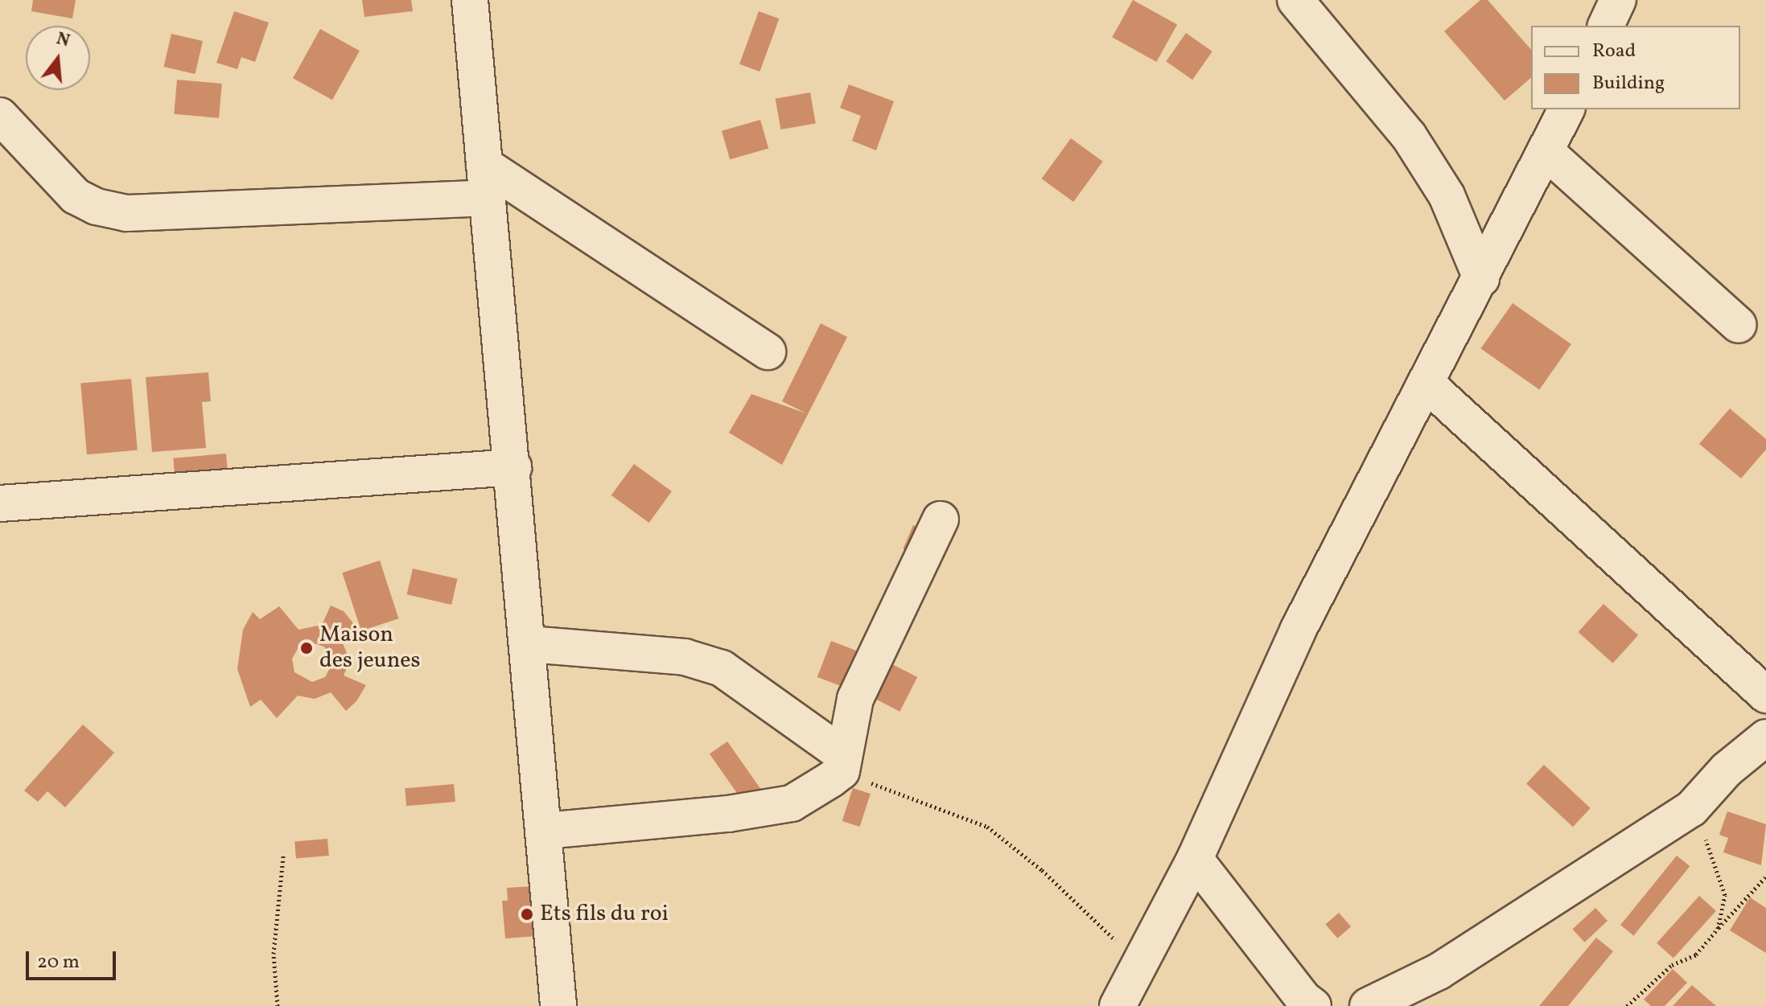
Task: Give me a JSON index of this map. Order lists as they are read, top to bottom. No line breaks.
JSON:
{"places":["Maison des jeunes","Ets fils du roi"],"legend":["Road","Building"],"scale_bar":"20 m","north":"top"}
